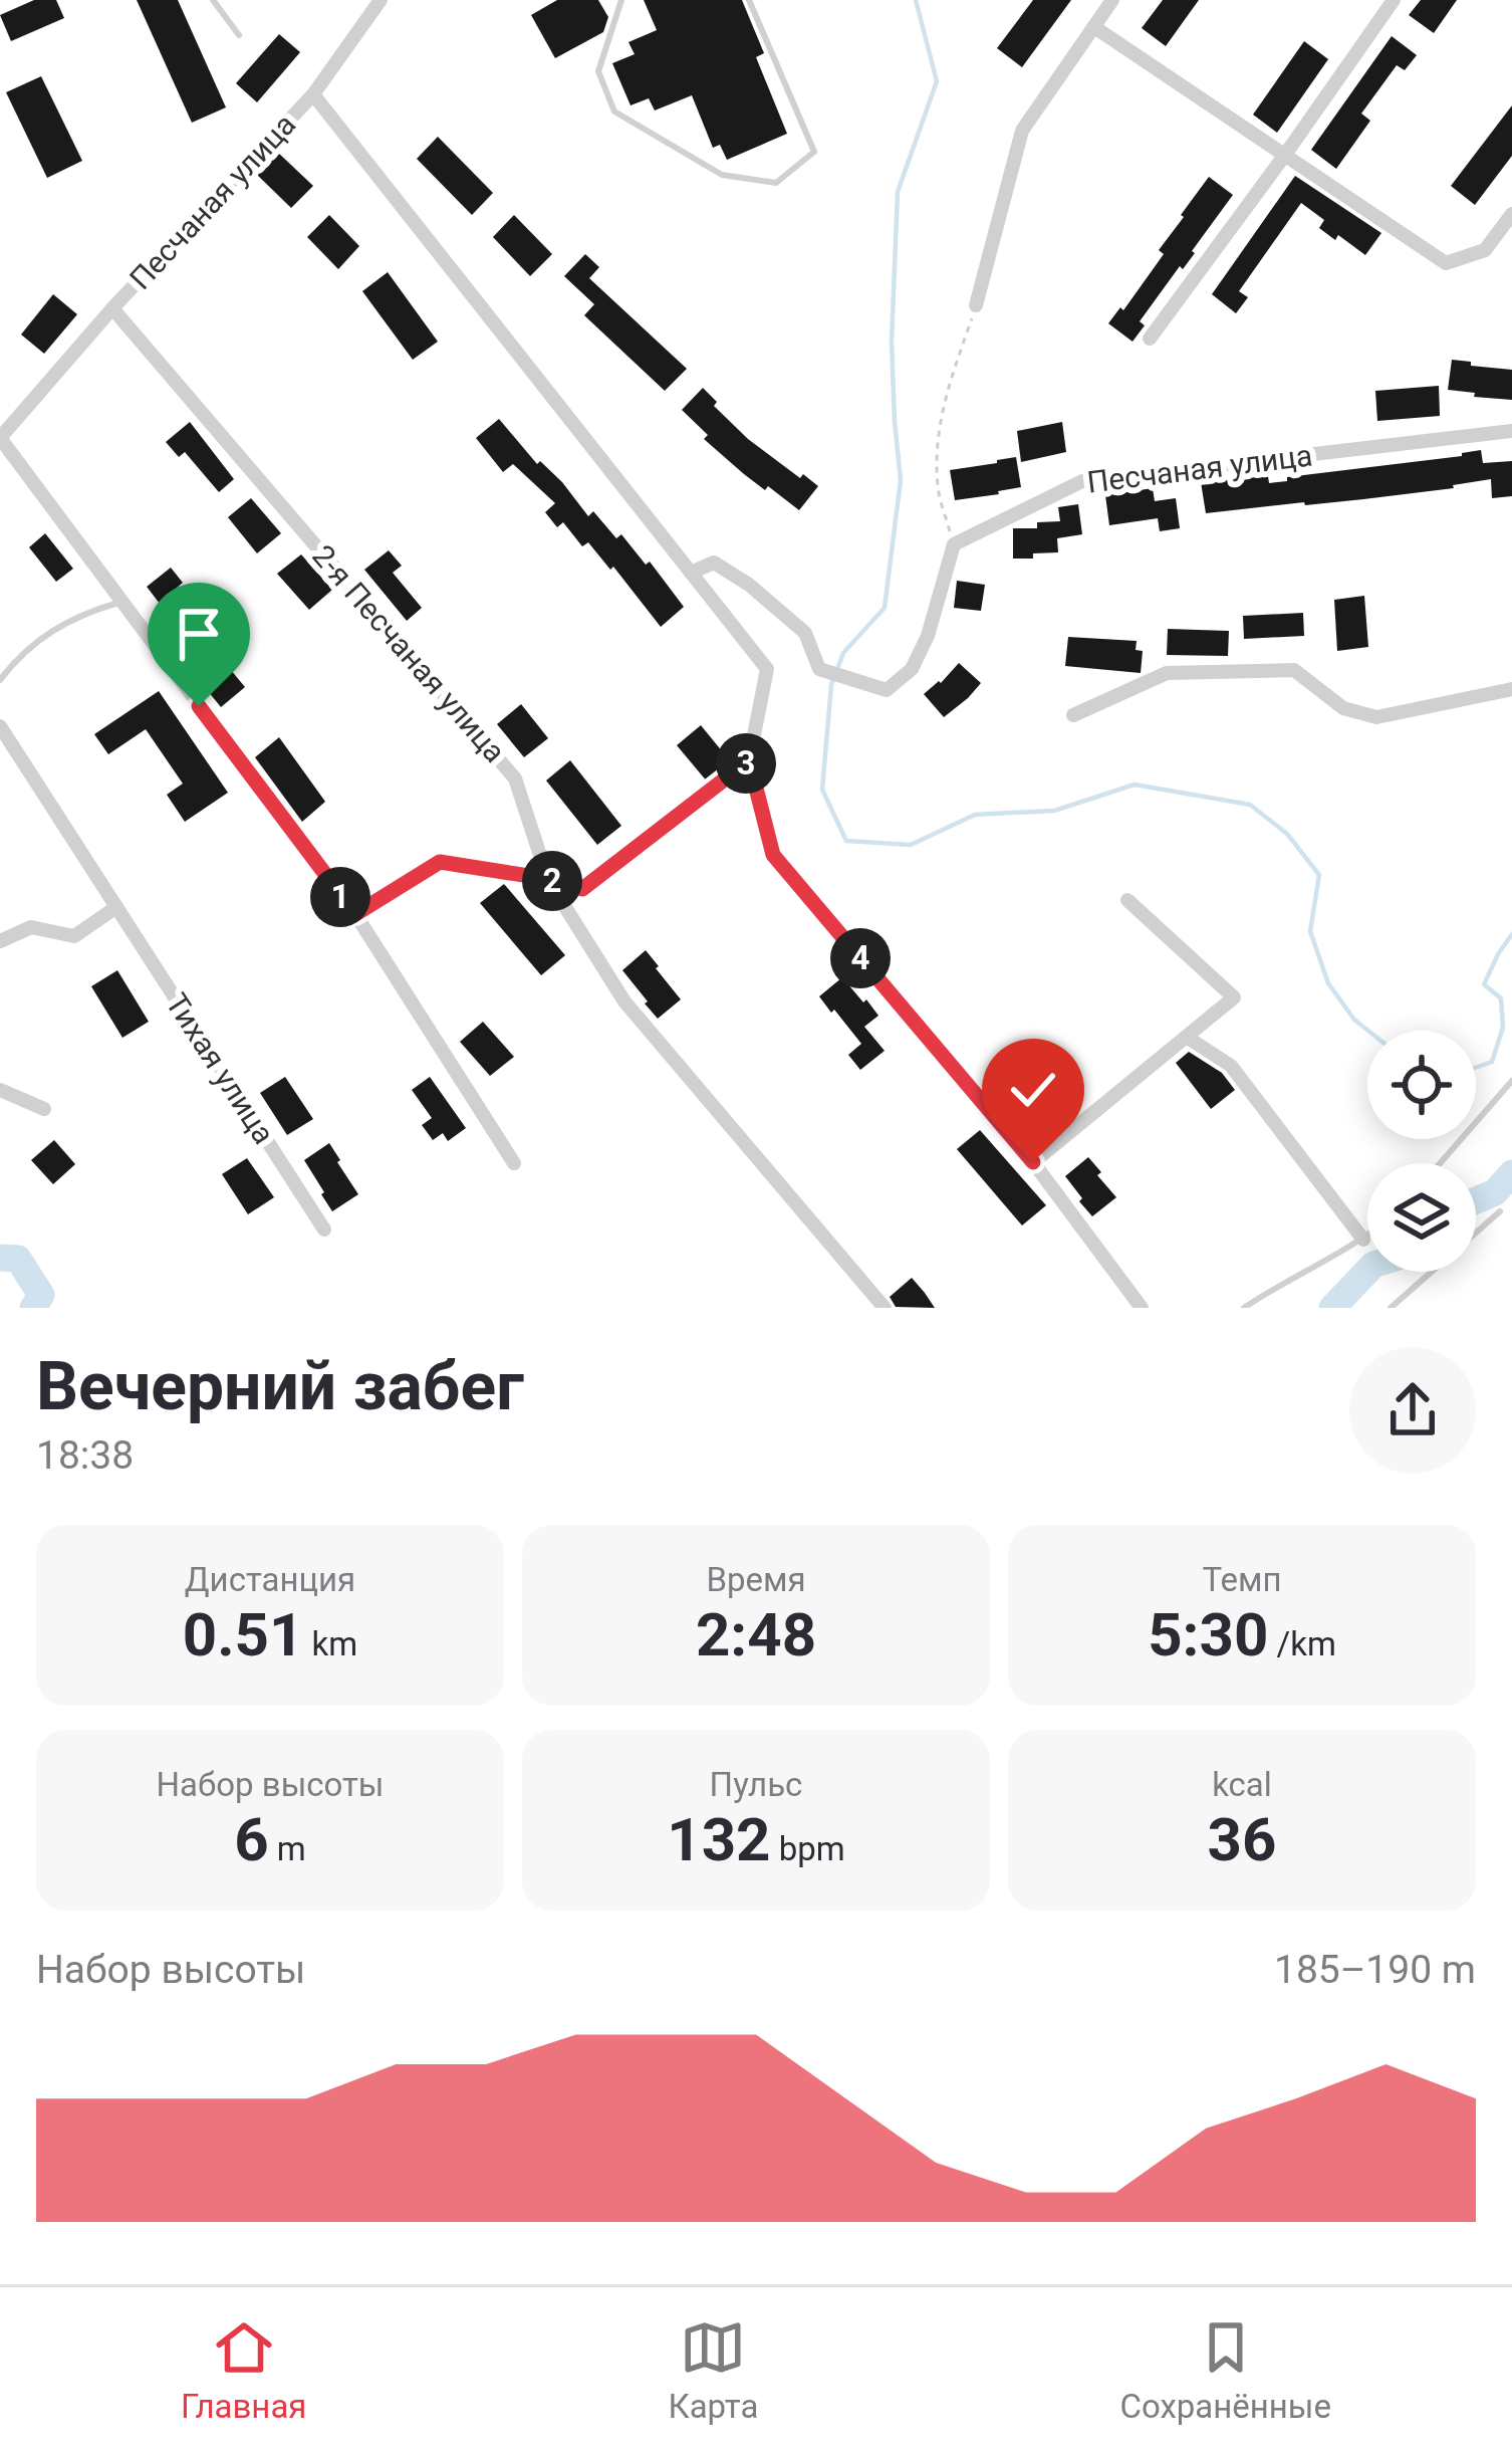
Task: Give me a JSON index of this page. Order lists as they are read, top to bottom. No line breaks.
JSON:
{"streets":{"street":["Песчаная улица","2-я Песчаная улица","Тихая улица"]},"crossings":[["Песчаная улица","2-я Песчаная улица"]],"page":{"pins":["3","2","1","4"],"heading":["Вечерний забег","18:38"],"stats":[["Дистанция","0.51 km"],["Время","2:48"],["Темп","5:30 /km"],["Набор высоты","6 m"],["Пульс","132 bpm"],["kcal","36"]],"chart":["Набор высоты","185–190 m"],"tabs":["Главная","Карта","Сохранённые"]}}
